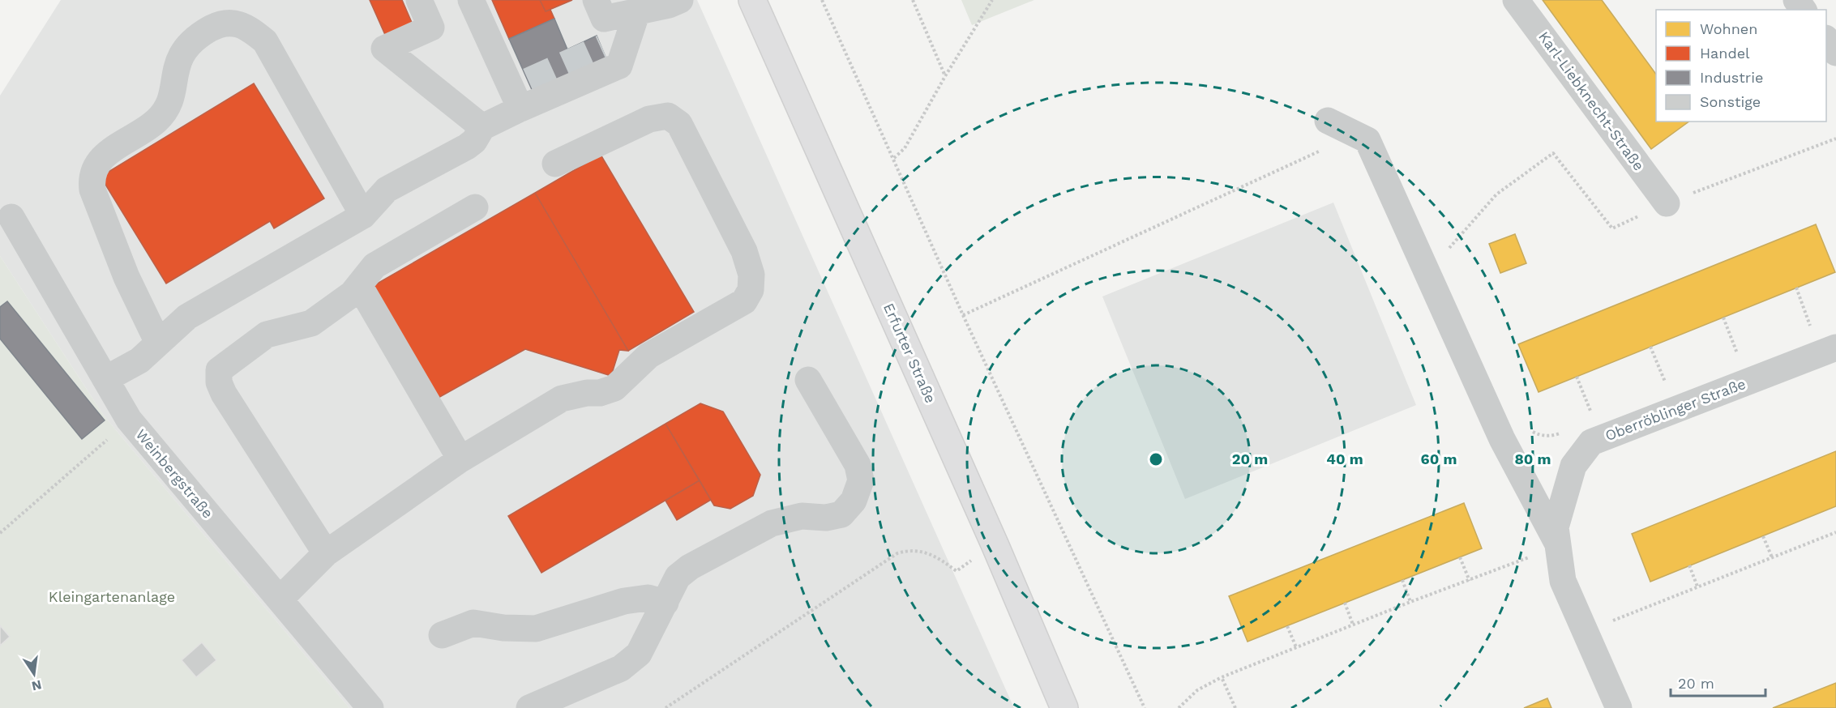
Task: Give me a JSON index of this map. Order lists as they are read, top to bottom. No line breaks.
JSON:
{"streets":{"main road":["Erfurter Straße"],"street":["Karl-Liebknecht-Straße","Oberröblinger Straße","Weinbergstraße"]},"parks":["Kleingartenanlage"],"legend":["Wohnen","Handel","Industrie","Sonstige"],"scale_bar":"20 m","north":"bottom","rings":["20 m","40 m","60 m","80 m"]}
